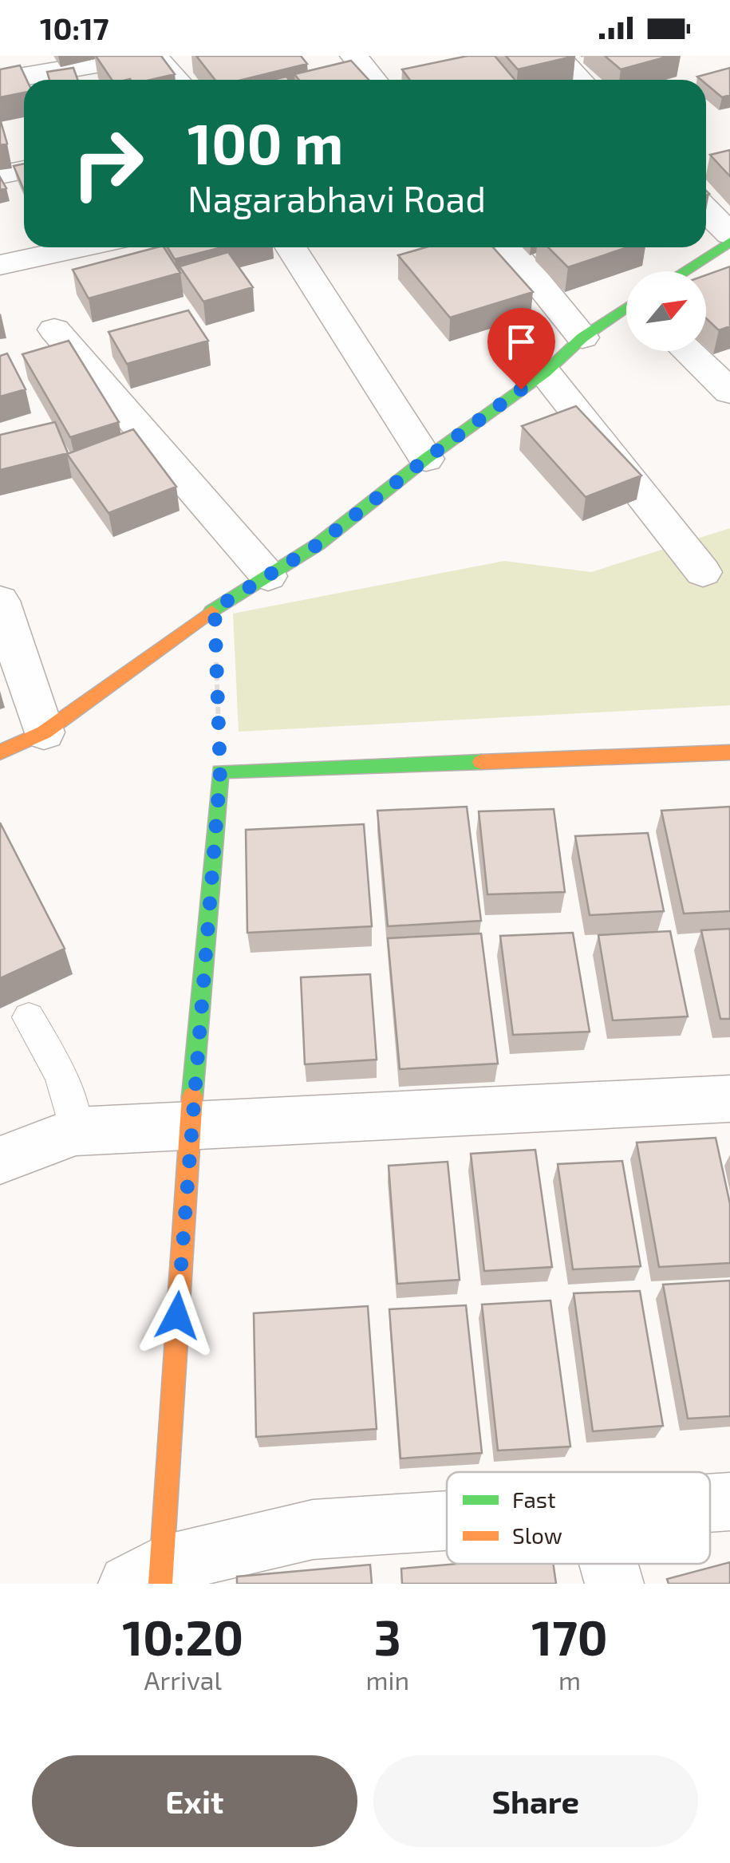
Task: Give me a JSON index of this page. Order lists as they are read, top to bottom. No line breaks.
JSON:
{"legend":["Fast","Slow"],"north":"top right","page":{"status":"10:17","turn":["100 m","Nagarabhavi Road"],"eta":["10:20","Arrival","3","min","170","m"],"buttons":["Exit","Share"]}}
